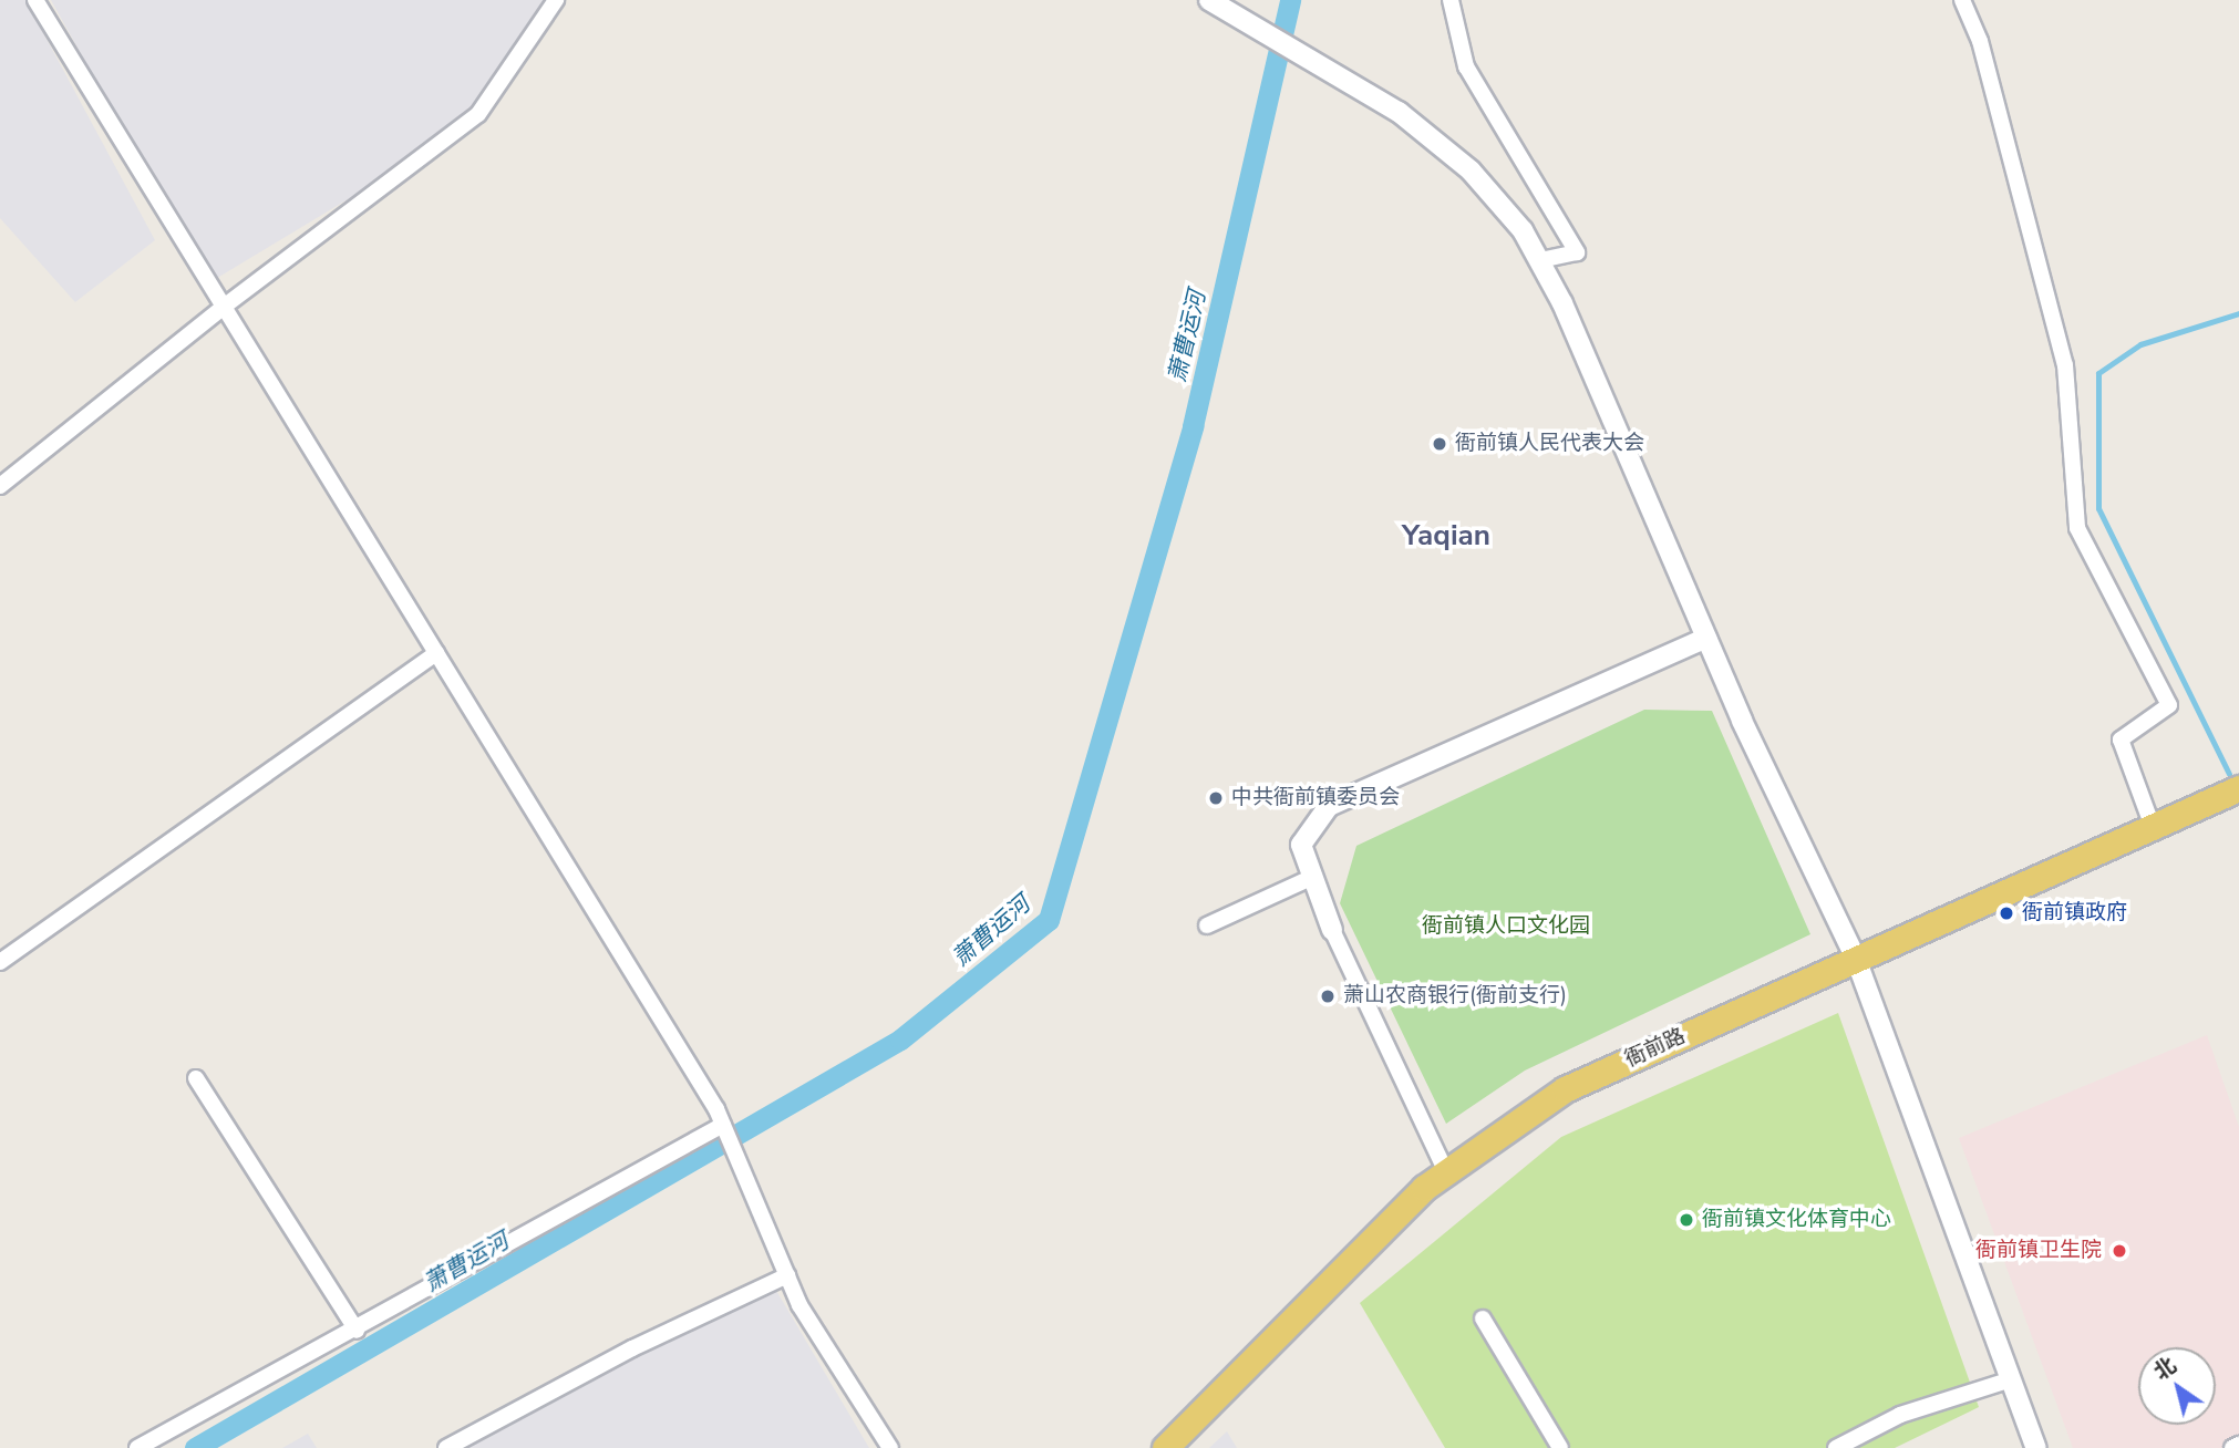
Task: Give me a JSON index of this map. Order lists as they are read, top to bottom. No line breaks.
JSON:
{"streets":{"main road":["衙前路"]},"districts":["Yaqian"],"water":["萧曹运河"],"parks":["衙前镇人口文化园"],"places":["衙前镇人民代表大会","中共衙前镇委员会","衙前镇政府","萧山农商银行(衙前支行)","衙前镇文化体育中心","衙前镇卫生院"],"north":"top left"}
